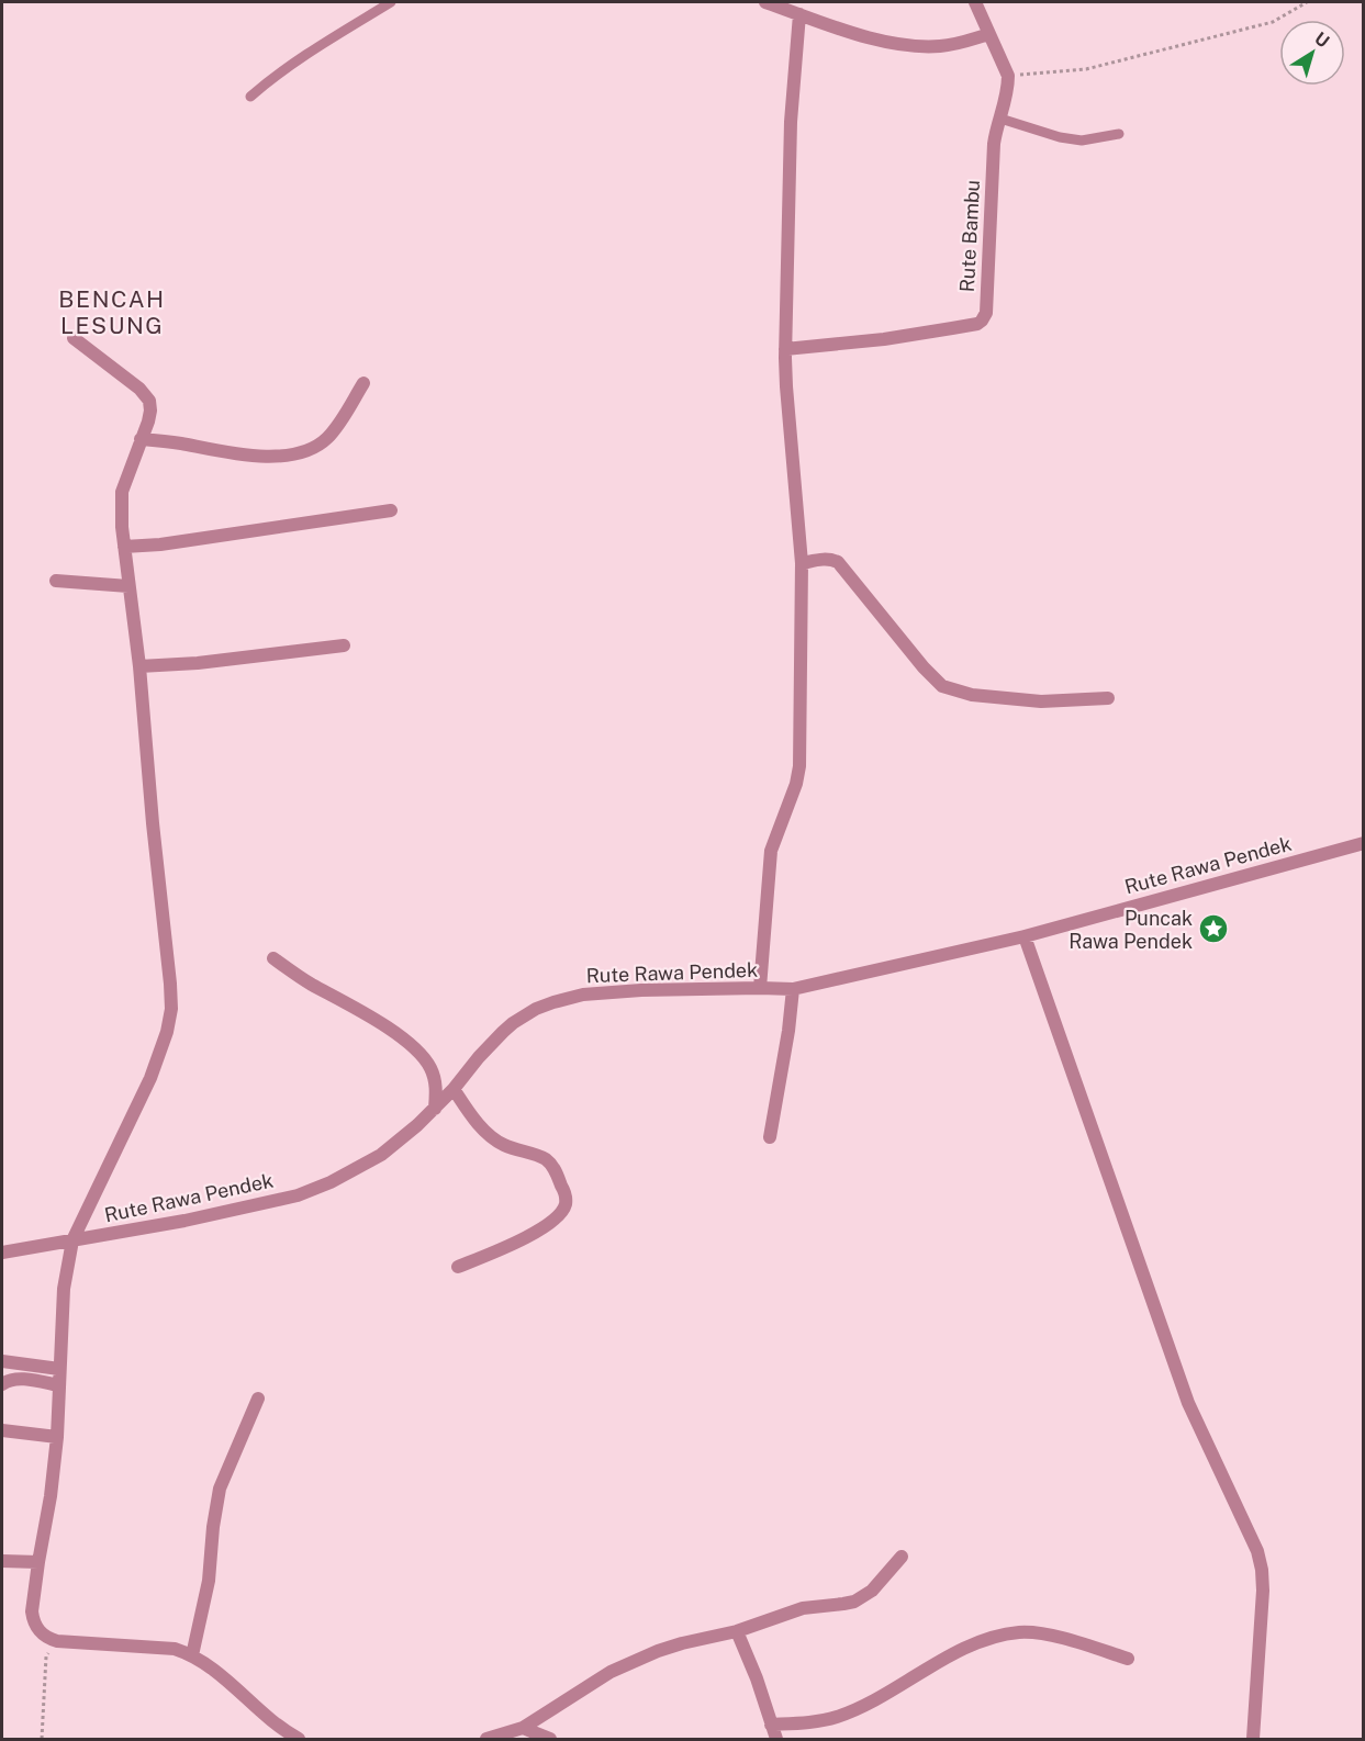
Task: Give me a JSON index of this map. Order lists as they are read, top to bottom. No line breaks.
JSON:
{"streets":{"street":["Rute Bambu","Rute Rawa Pendek"]},"districts":["BENCAH LESUNG"],"places":{"place":["Puncak Rawa Pendek"]},"north":"top right"}
